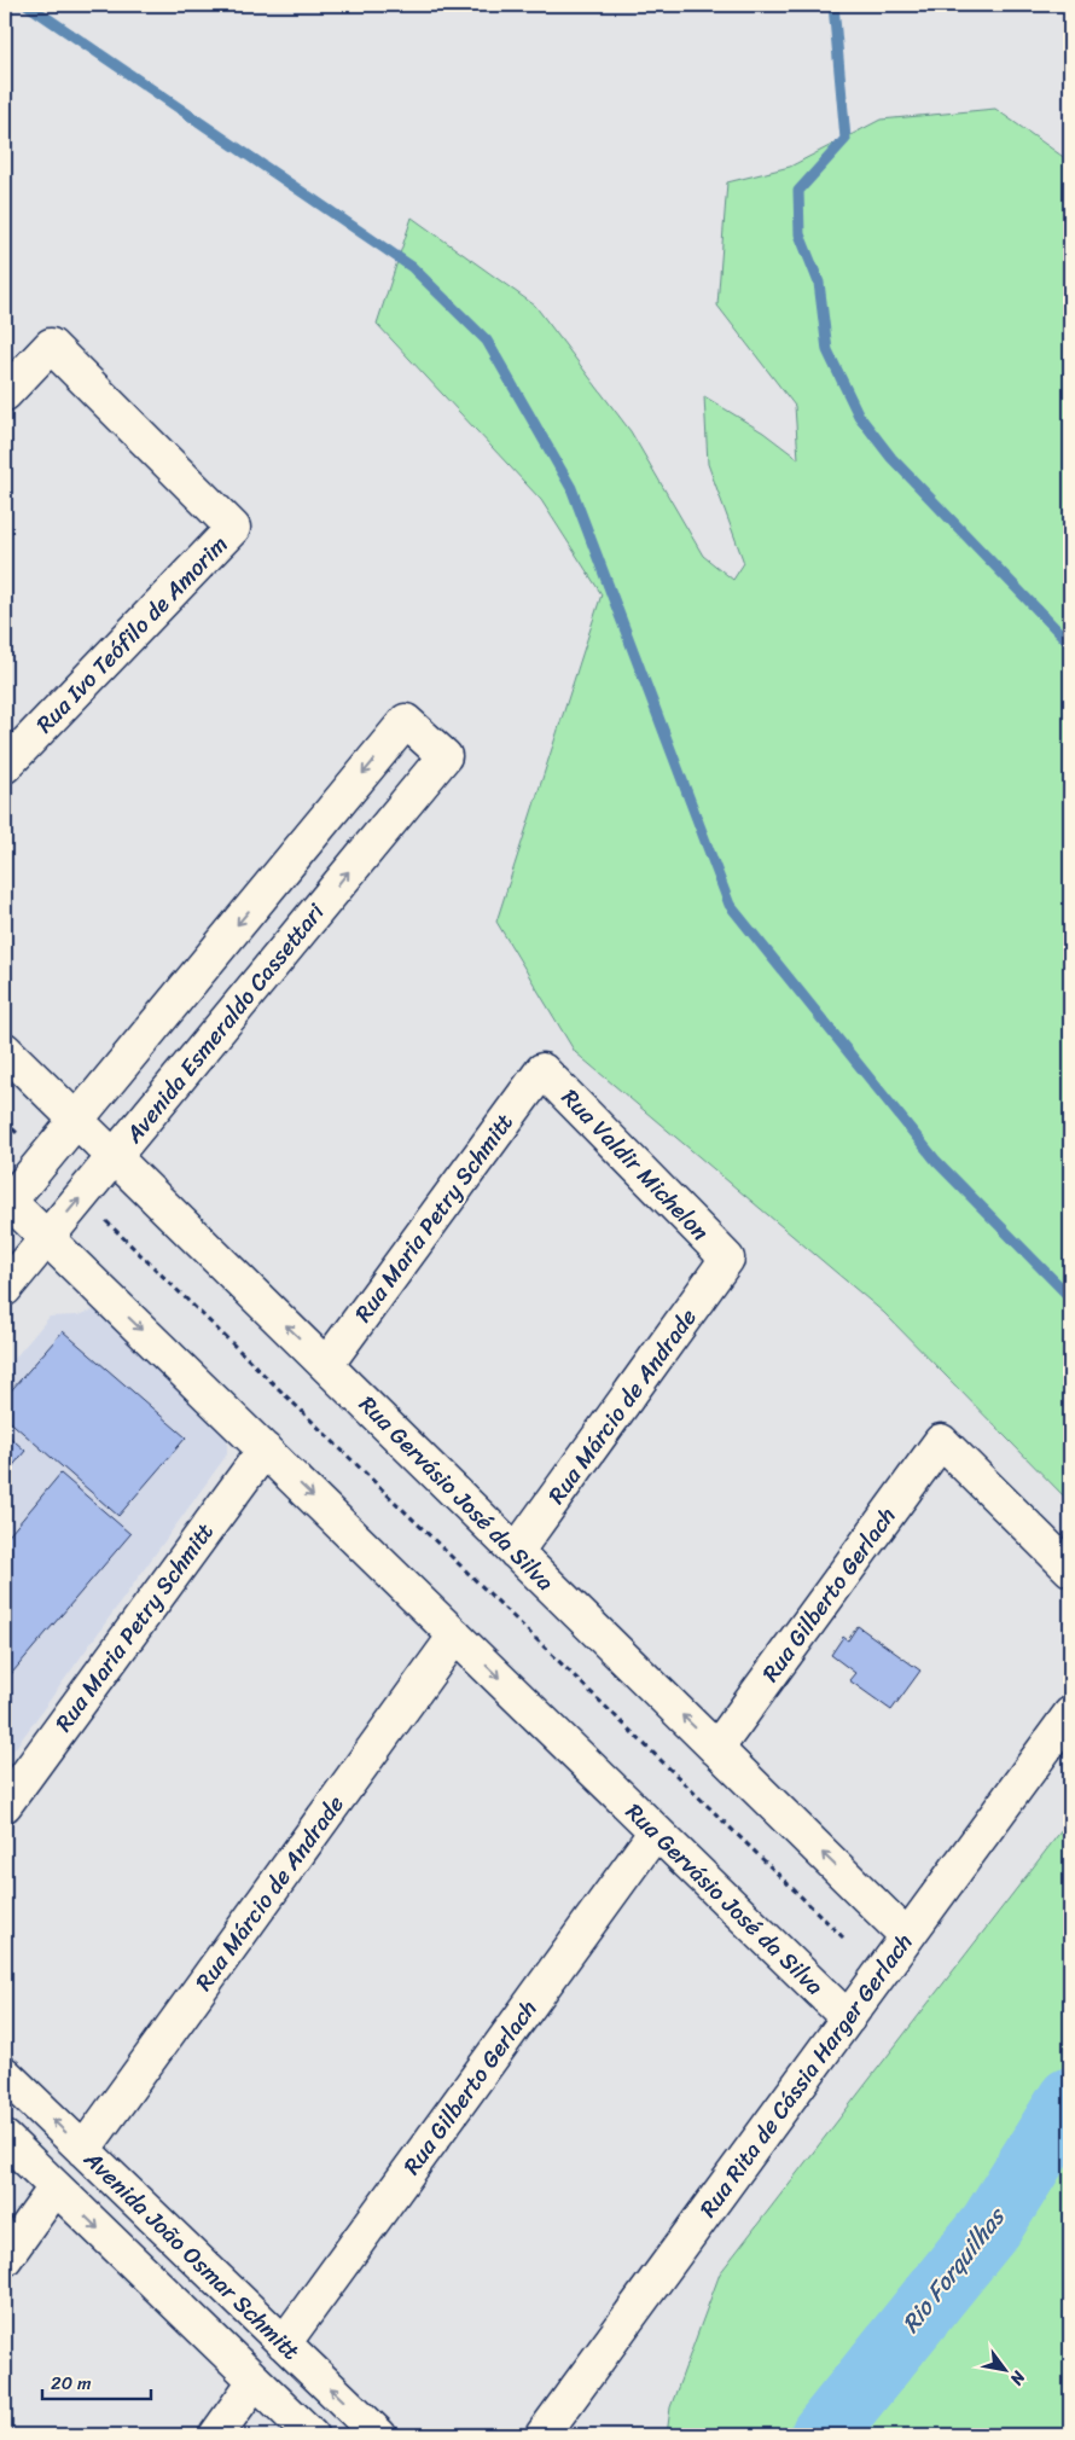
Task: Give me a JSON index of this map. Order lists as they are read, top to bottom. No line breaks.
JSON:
{"streets":{"street":["Rua Ivo Teófilo de Amorim","Avenida Esmeraldo Cassettari","Rua Valdir Michelon","Rua Maria Petry Schmitt","Rua Márcio de Andrade","Rua Gervásio José da Silva","Rua Gilberto Gerlach","Rua Rita de Cássia Harger Gerlach","Avenida João Osmar Schmitt"]},"crossings":[["Avenida Esmeraldo Cassettari","Rua Gervásio José da Silva"],["Rua Valdir Michelon","Rua Maria Petry Schmitt"],["Rua Valdir Michelon","Rua Márcio de Andrade"],["Rua Maria Petry Schmitt","Rua Gervásio José da Silva"],["Rua Márcio de Andrade","Rua Gervásio José da Silva"],["Rua Márcio de Andrade","Avenida João Osmar Schmitt"],["Rua Gervásio José da Silva","Rua Gilberto Gerlach"],["Rua Gervásio José da Silva","Rua Rita de Cássia Harger Gerlach"],["Rua Gilberto Gerlach","Avenida João Osmar Schmitt"]],"water":["Rio Forquilhas"],"scale_bar":"20 m","north":"bottom right"}
